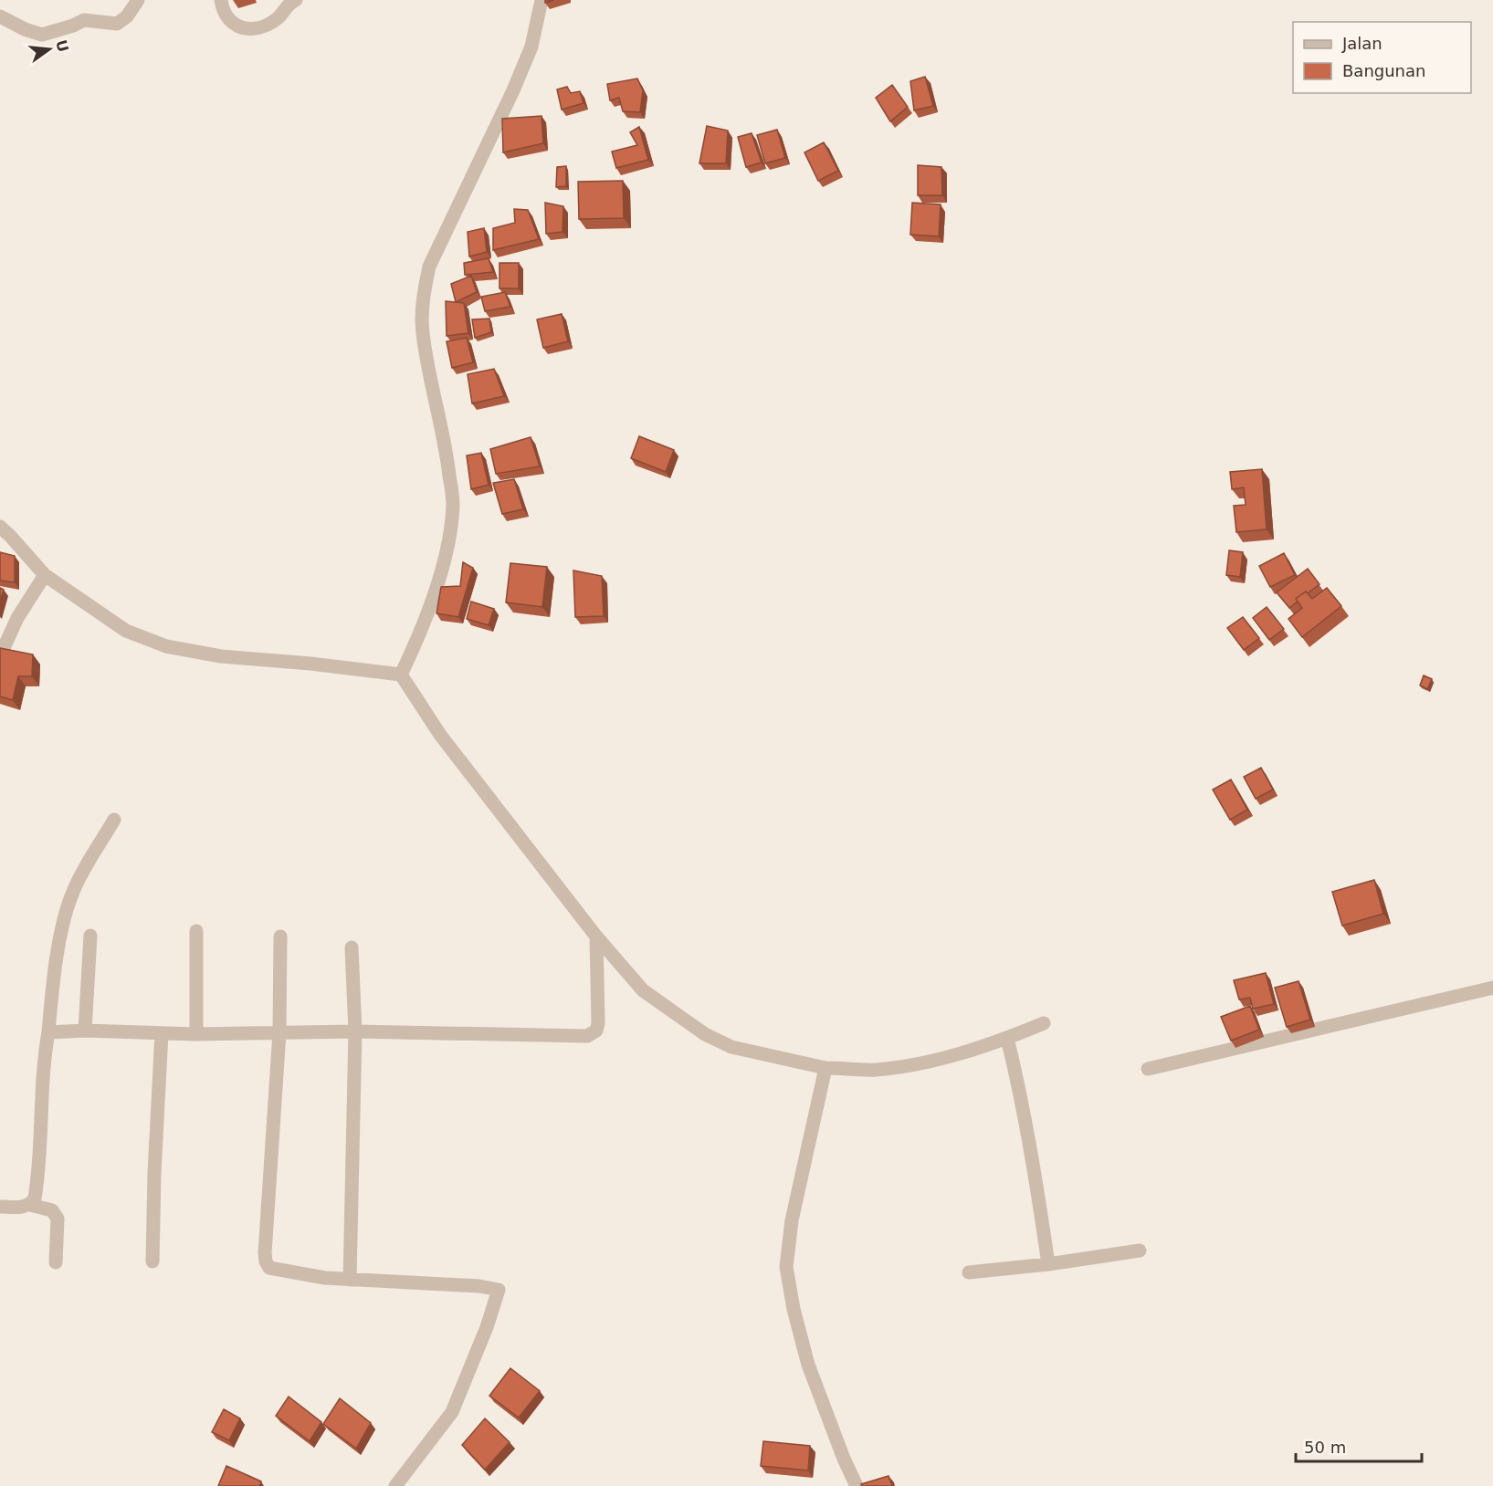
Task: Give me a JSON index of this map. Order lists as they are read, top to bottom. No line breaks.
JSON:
{"legend":["Jalan","Bangunan"],"scale_bar":"50 m","north":"right"}
